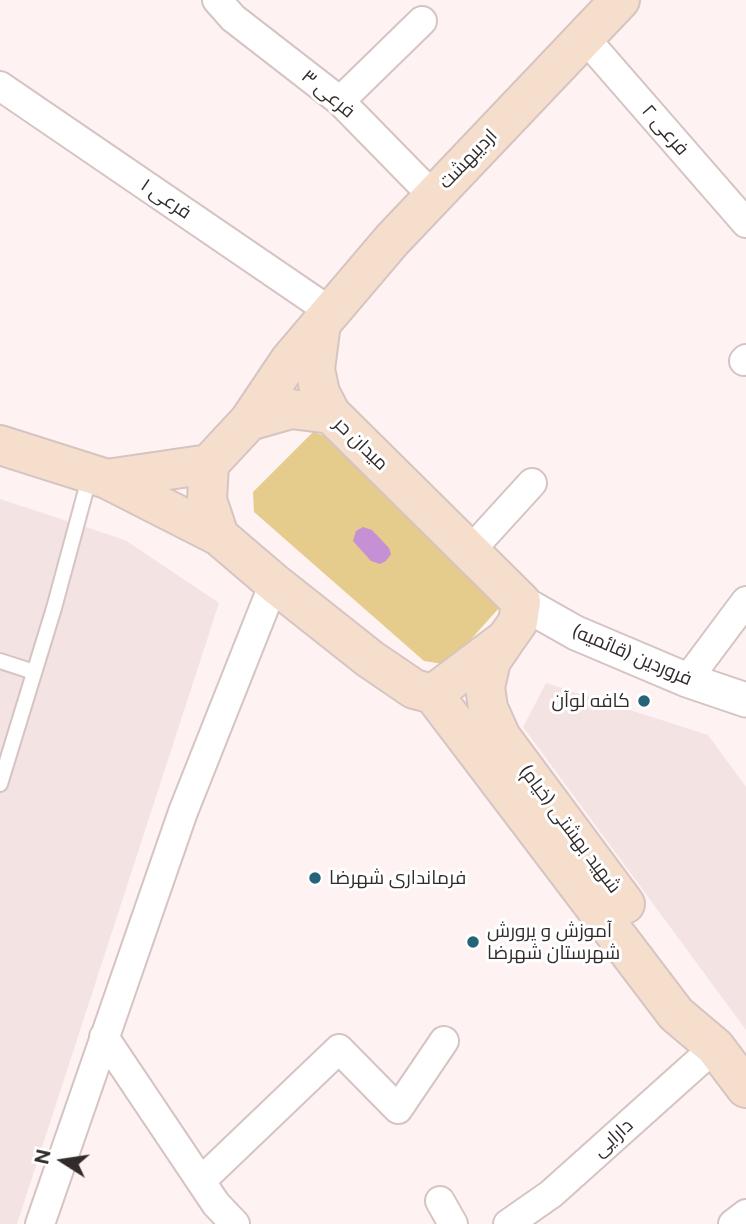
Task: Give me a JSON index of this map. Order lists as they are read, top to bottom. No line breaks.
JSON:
{"streets":{"main road":["اردیبهشت","میدان حر","شهید بهشتی (خیام)"],"street":["فرعی ۳","فرعی ۲","فرعی ۱","فروردین (قائمیه)","دارایی"]},"crossings":[["فرعی ۳","اردیبهشت"],["فرعی ۲","اردیبهشت"],["اردیبهشت","فرعی ۱"],["اردیبهشت","میدان حر"],["میدان حر","فروردین (قائمیه)"],["شهید بهشتی (خیام)","دارایی"]],"places":["کافه لوآن","فرمانداری شهرضا","آموزش و پرورش شهرستان شهرضا"],"north":"left"}
